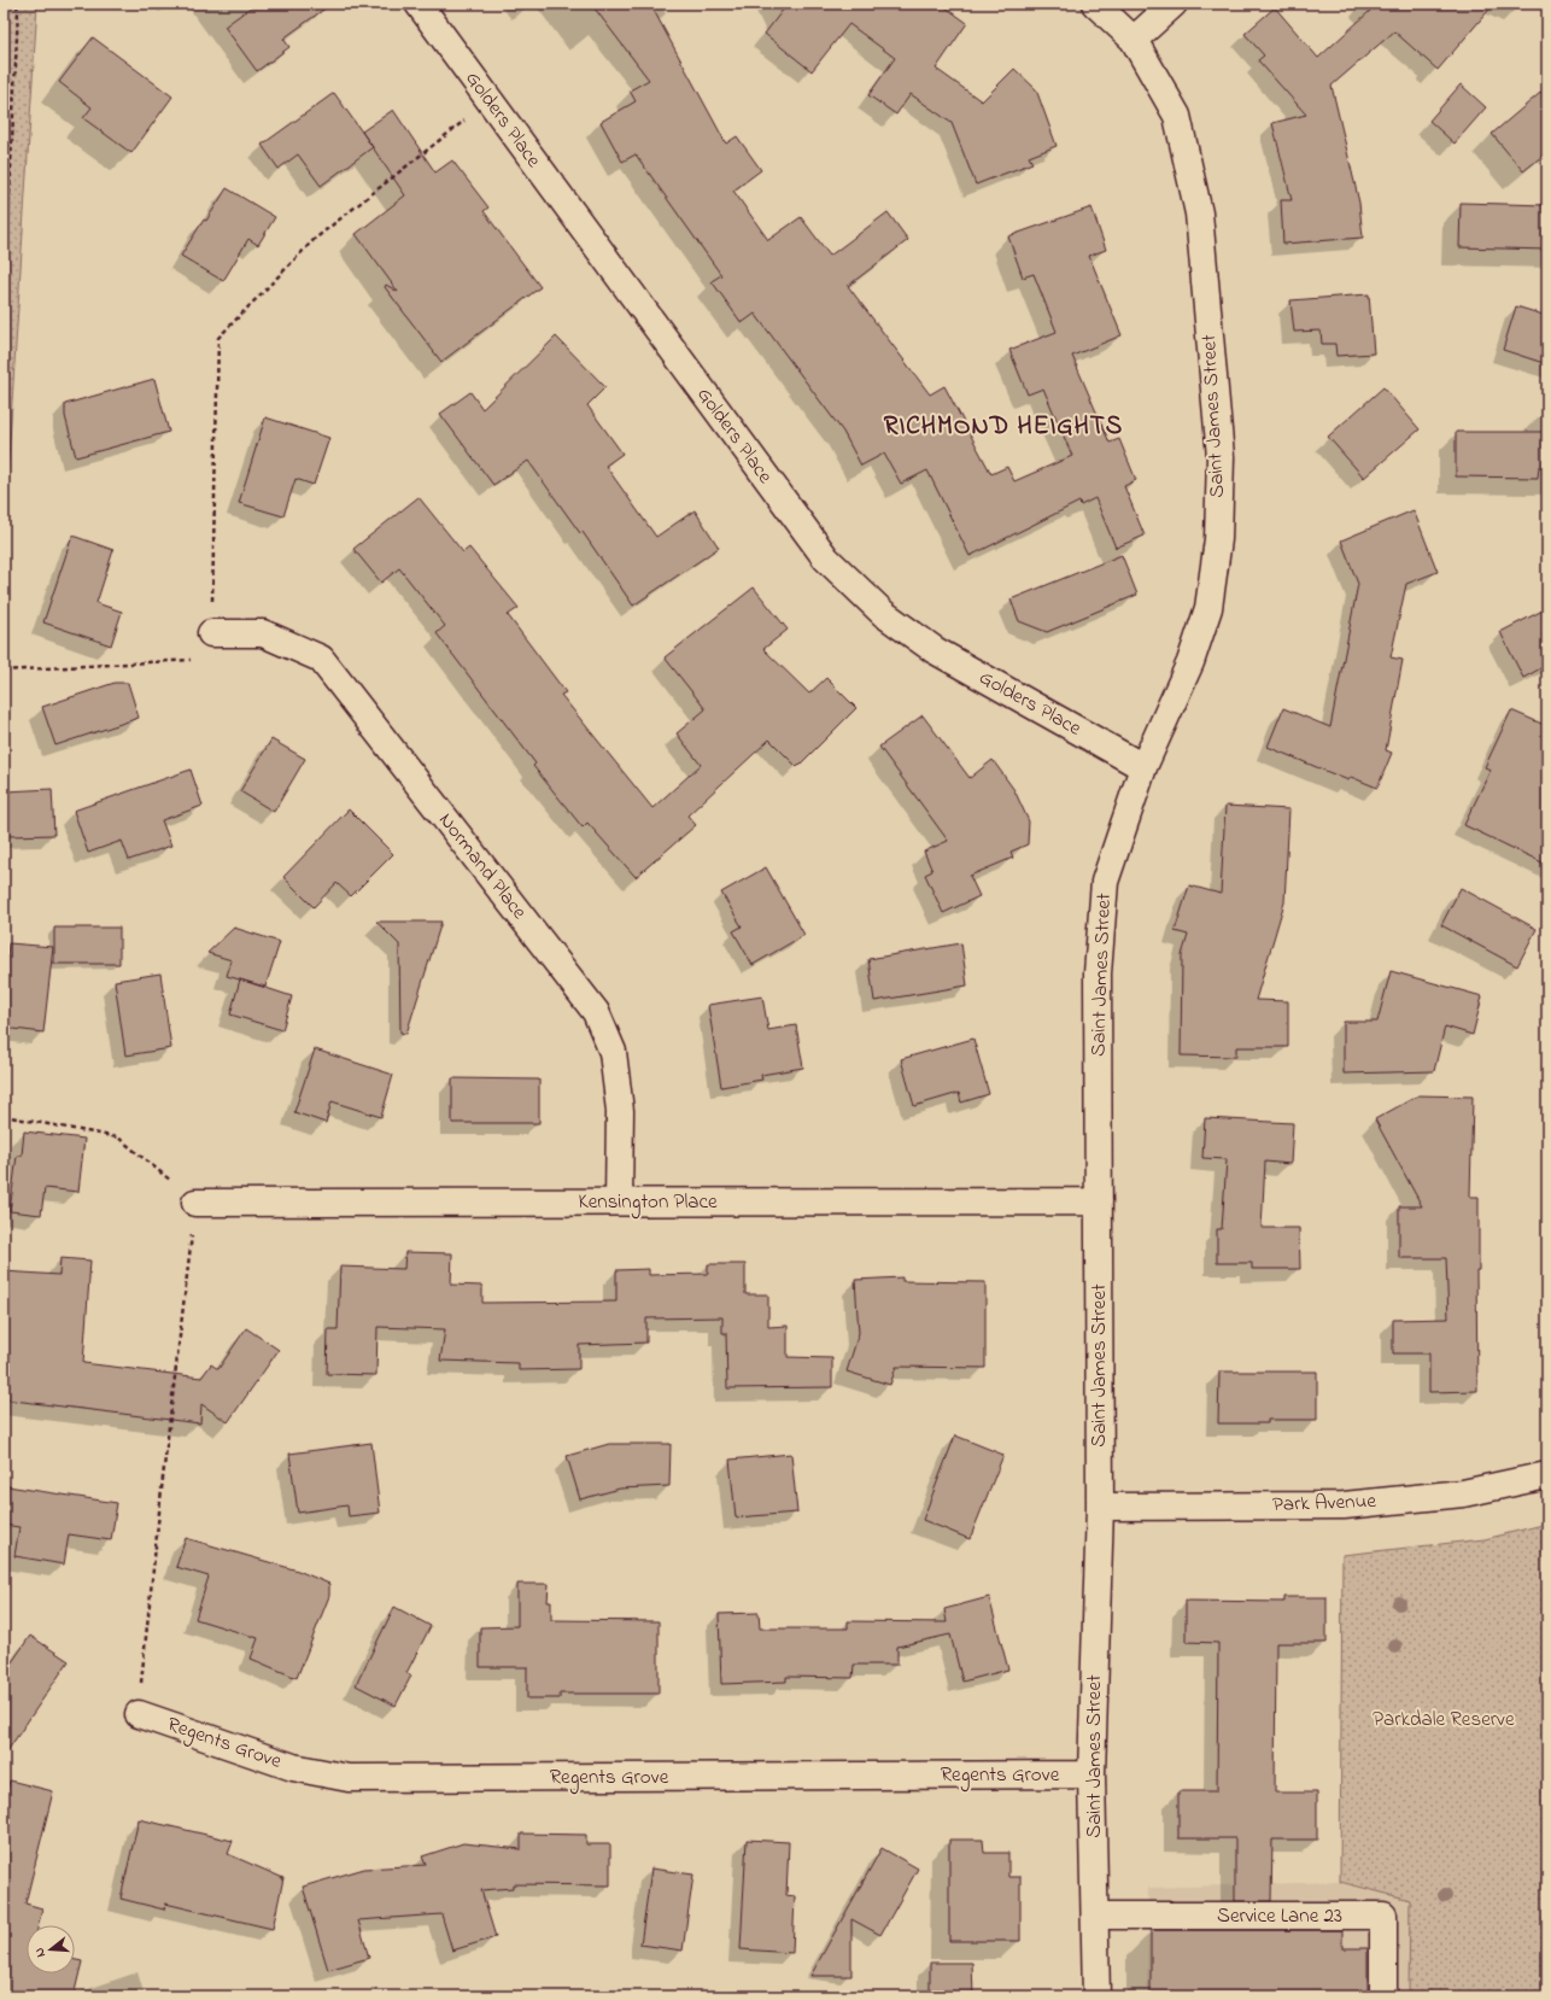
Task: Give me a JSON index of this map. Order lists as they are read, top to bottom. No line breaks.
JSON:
{"streets":{"street":["Golders Place","Saint James Street","Normand Place","Kensington Place","Park Avenue","Regents Grove","Service Lane 23"]},"crossings":[["Golders Place","Saint James Street"],["Saint James Street","Kensington Place"],["Saint James Street","Park Avenue"],["Saint James Street","Regents Grove"],["Saint James Street","Service Lane 23"],["Normand Place","Kensington Place"]],"districts":["RICHMOND HEIGHTS"],"parks":["Parkdale Reserve"],"north":"left"}
